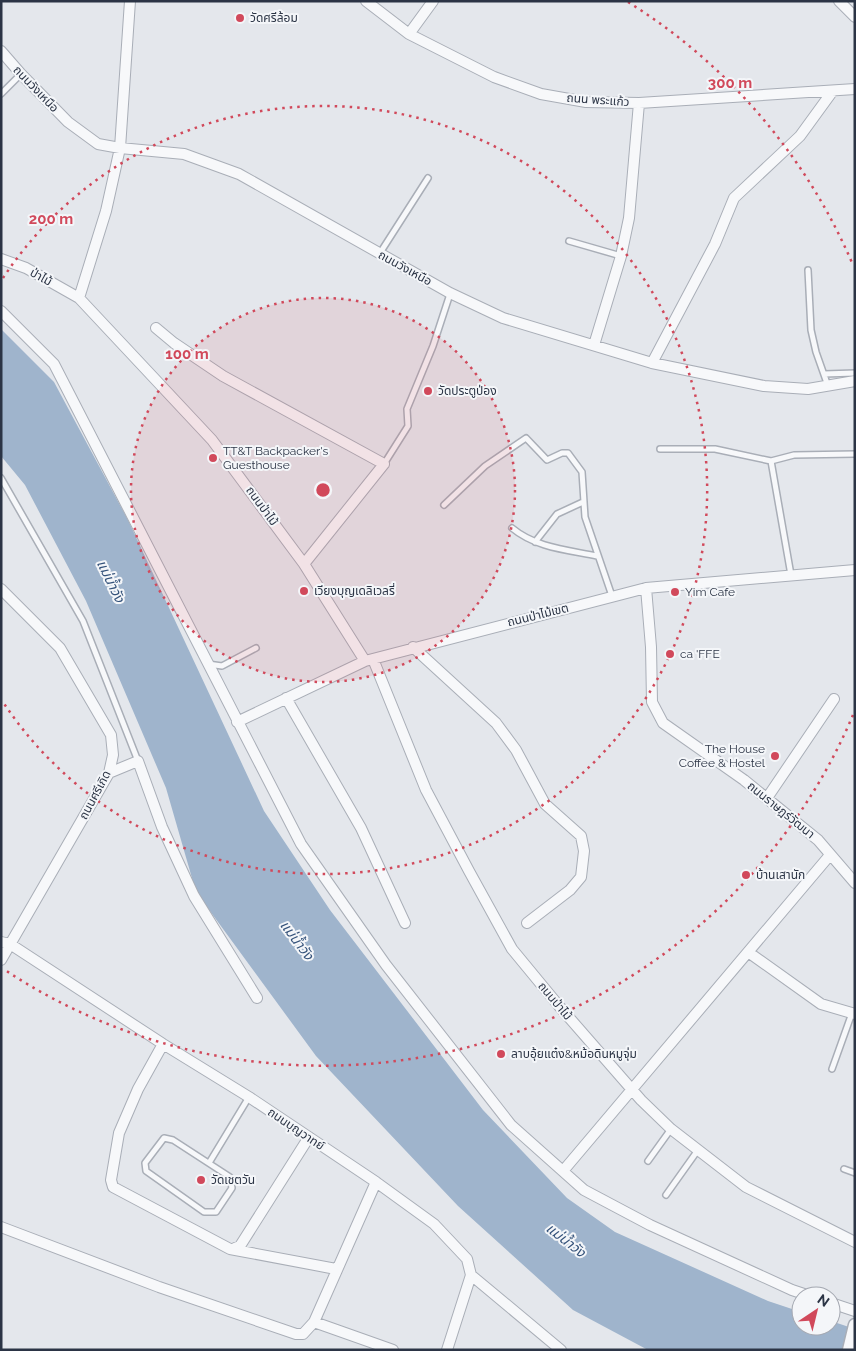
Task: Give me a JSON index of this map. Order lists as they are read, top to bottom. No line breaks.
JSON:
{"streets":{"street":["ถนนวังเหนือ","ถนน พระแก้ว","ป่าไม้","ถนนป่าไม้","ถนนป่าไม้เขต","ถนนศรีเกิด","ถนนราษฎร์วัฒนา","ถนนบุญวาทย์"]},"crossings":[["ป่าไม้","ถนนป่าไม้"],["ถนนป่าไม้","ถนนป่าไม้เขต"],["ถนนป่าไม้เขต","ถนนราษฎร์วัฒนา"],["ถนนศรีเกิด","ถนนบุญวาทย์"]],"water":["แม่น้ำวัง"],"places":["วัดศรีล้อม","วัดประตูป่อง","TT&T Backpacker's Guesthouse","เวียงบุญเดลิเวลรี่","Yim Cafe","ca 'FFE","The House Coffee & Hostel","บ้านเสานัก","ลาบอุ้ยแต๋ง&หม้อดินหมูจุ่ม","วัดเชตวัน"],"north":"top right","rings":["300 m","200 m","100 m"]}
